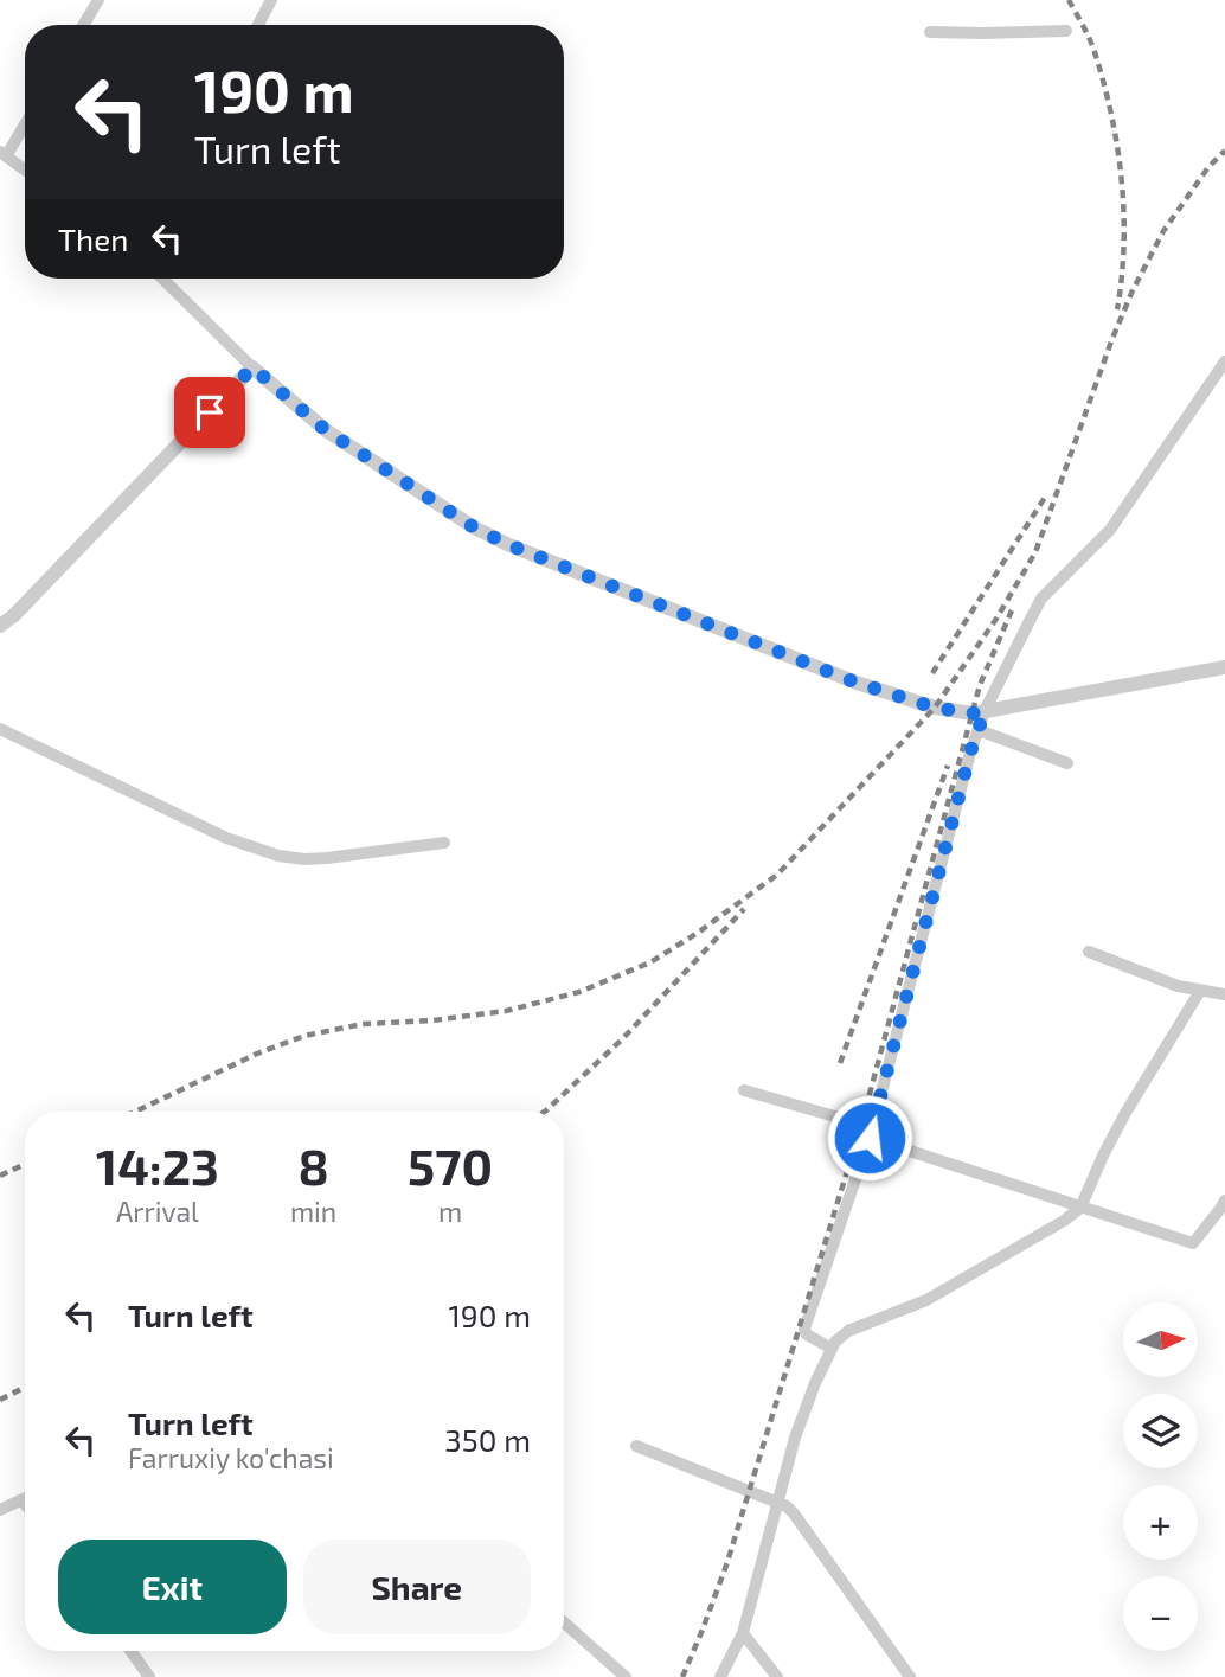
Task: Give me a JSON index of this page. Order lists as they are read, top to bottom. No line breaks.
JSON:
{"north":"right","page":{"turn":["190 m","Turn left"],"then":"Then","eta":["14:23","Arrival","8","min","570","m"],"list":[{"name":"Turn left","value":"190 m"},{"name":"Turn left","note":"Farruxiy ko'chasi","value":"350 m"}],"map_buttons":["+","−"],"buttons":["Exit","Share"]}}
